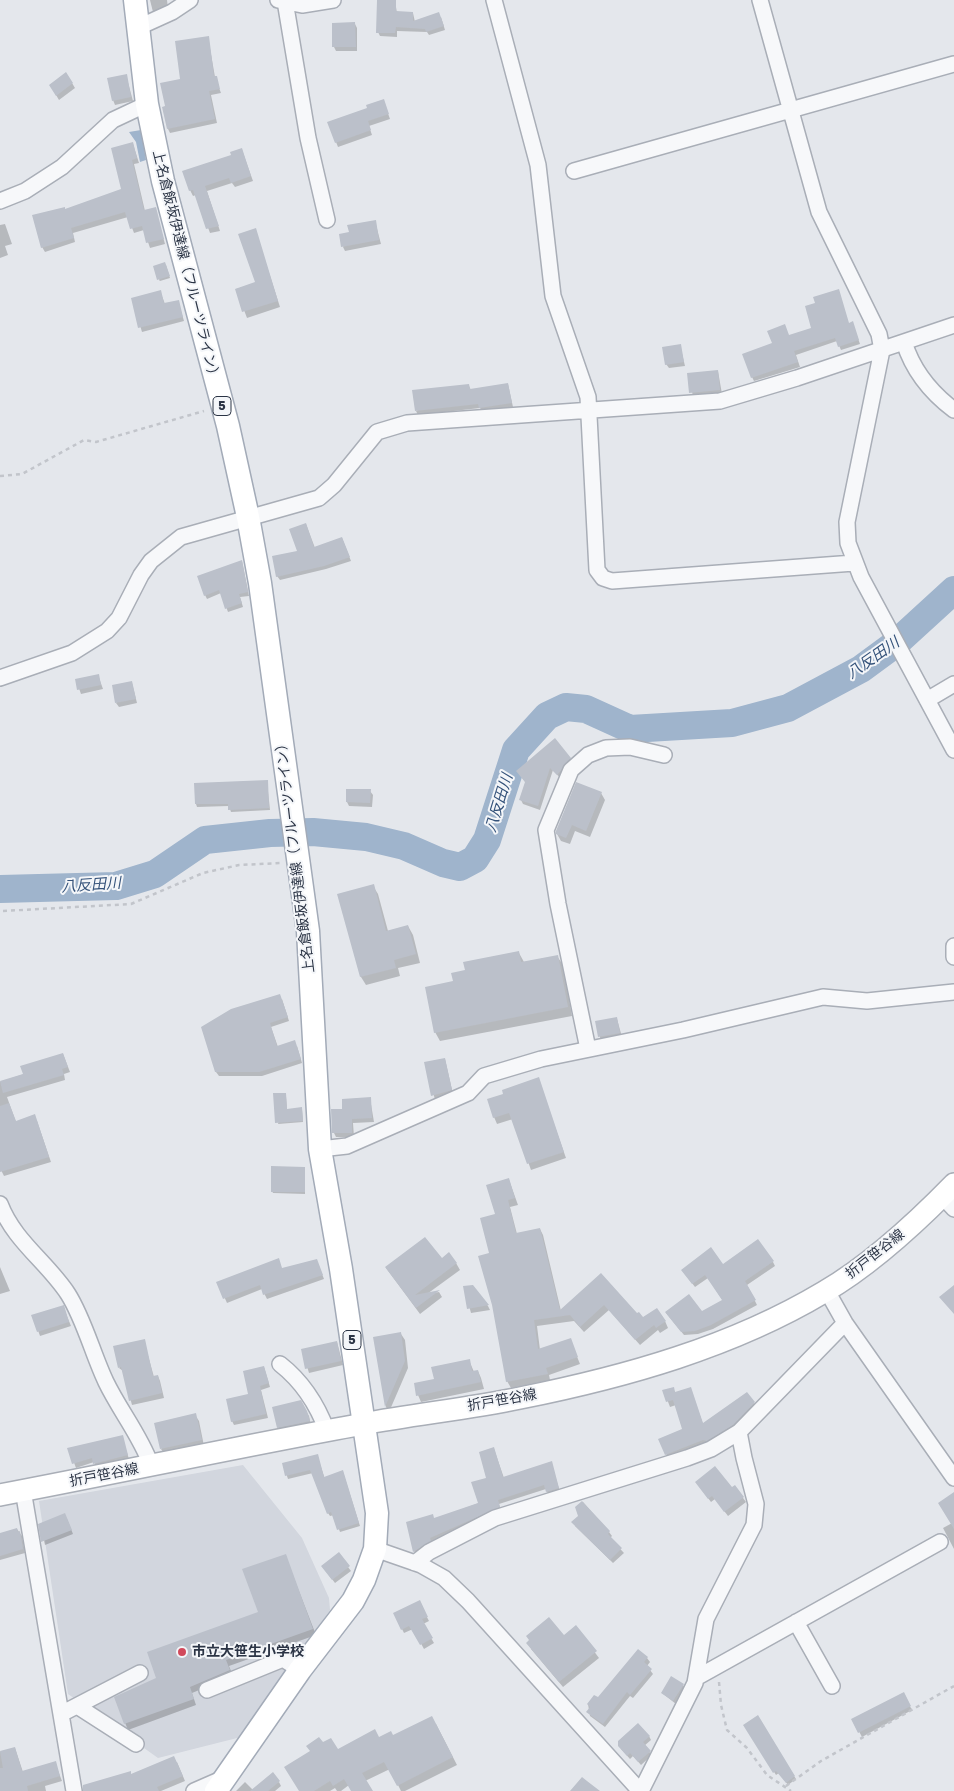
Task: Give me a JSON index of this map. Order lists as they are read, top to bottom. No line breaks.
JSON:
{"streets":{"main road":["上名倉飯坂伊達線（フルーツライン）","5","折戸笹谷線"]},"crossings":[["上名倉飯坂伊達線（フルーツライン）","折戸笹谷線"]],"water":["八反田川"],"places":["市立大笹生小学校"]}
